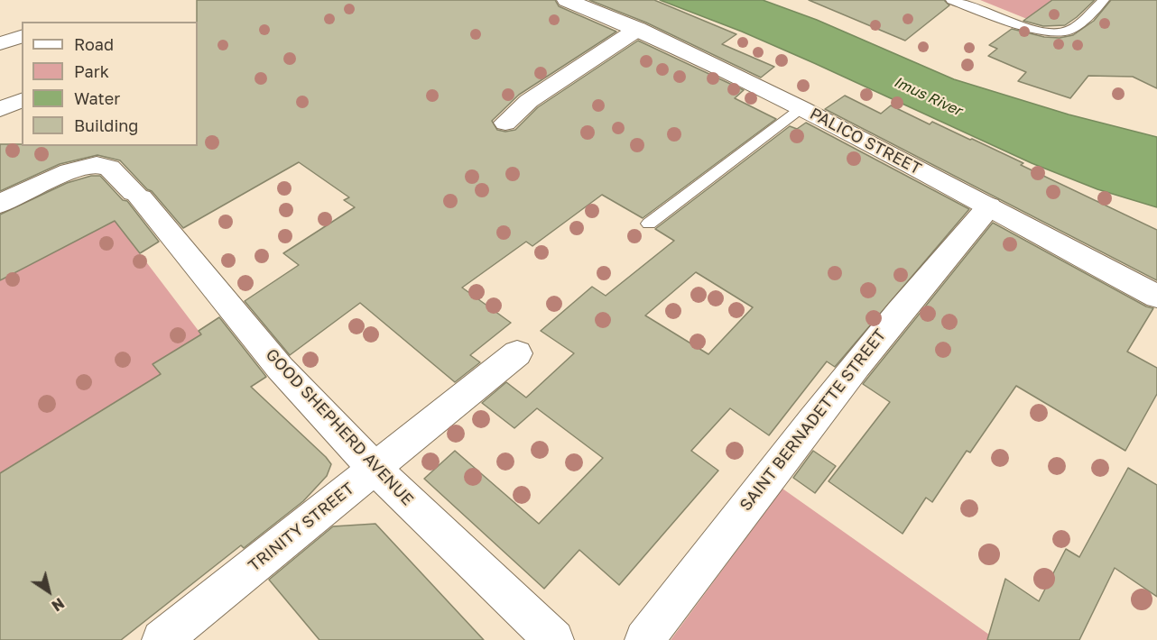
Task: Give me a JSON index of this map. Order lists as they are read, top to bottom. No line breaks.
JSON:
{"streets":{"street":["PALICO STREET","SAINT BERNADETTE STREET","GOOD SHEPHERD AVENUE","TRINITY STREET"]},"crossings":[["PALICO STREET","SAINT BERNADETTE STREET"],["GOOD SHEPHERD AVENUE","TRINITY STREET"]],"water":["Imus River"],"legend":["Road","Park","Water","Building"],"north":"bottom right"}
